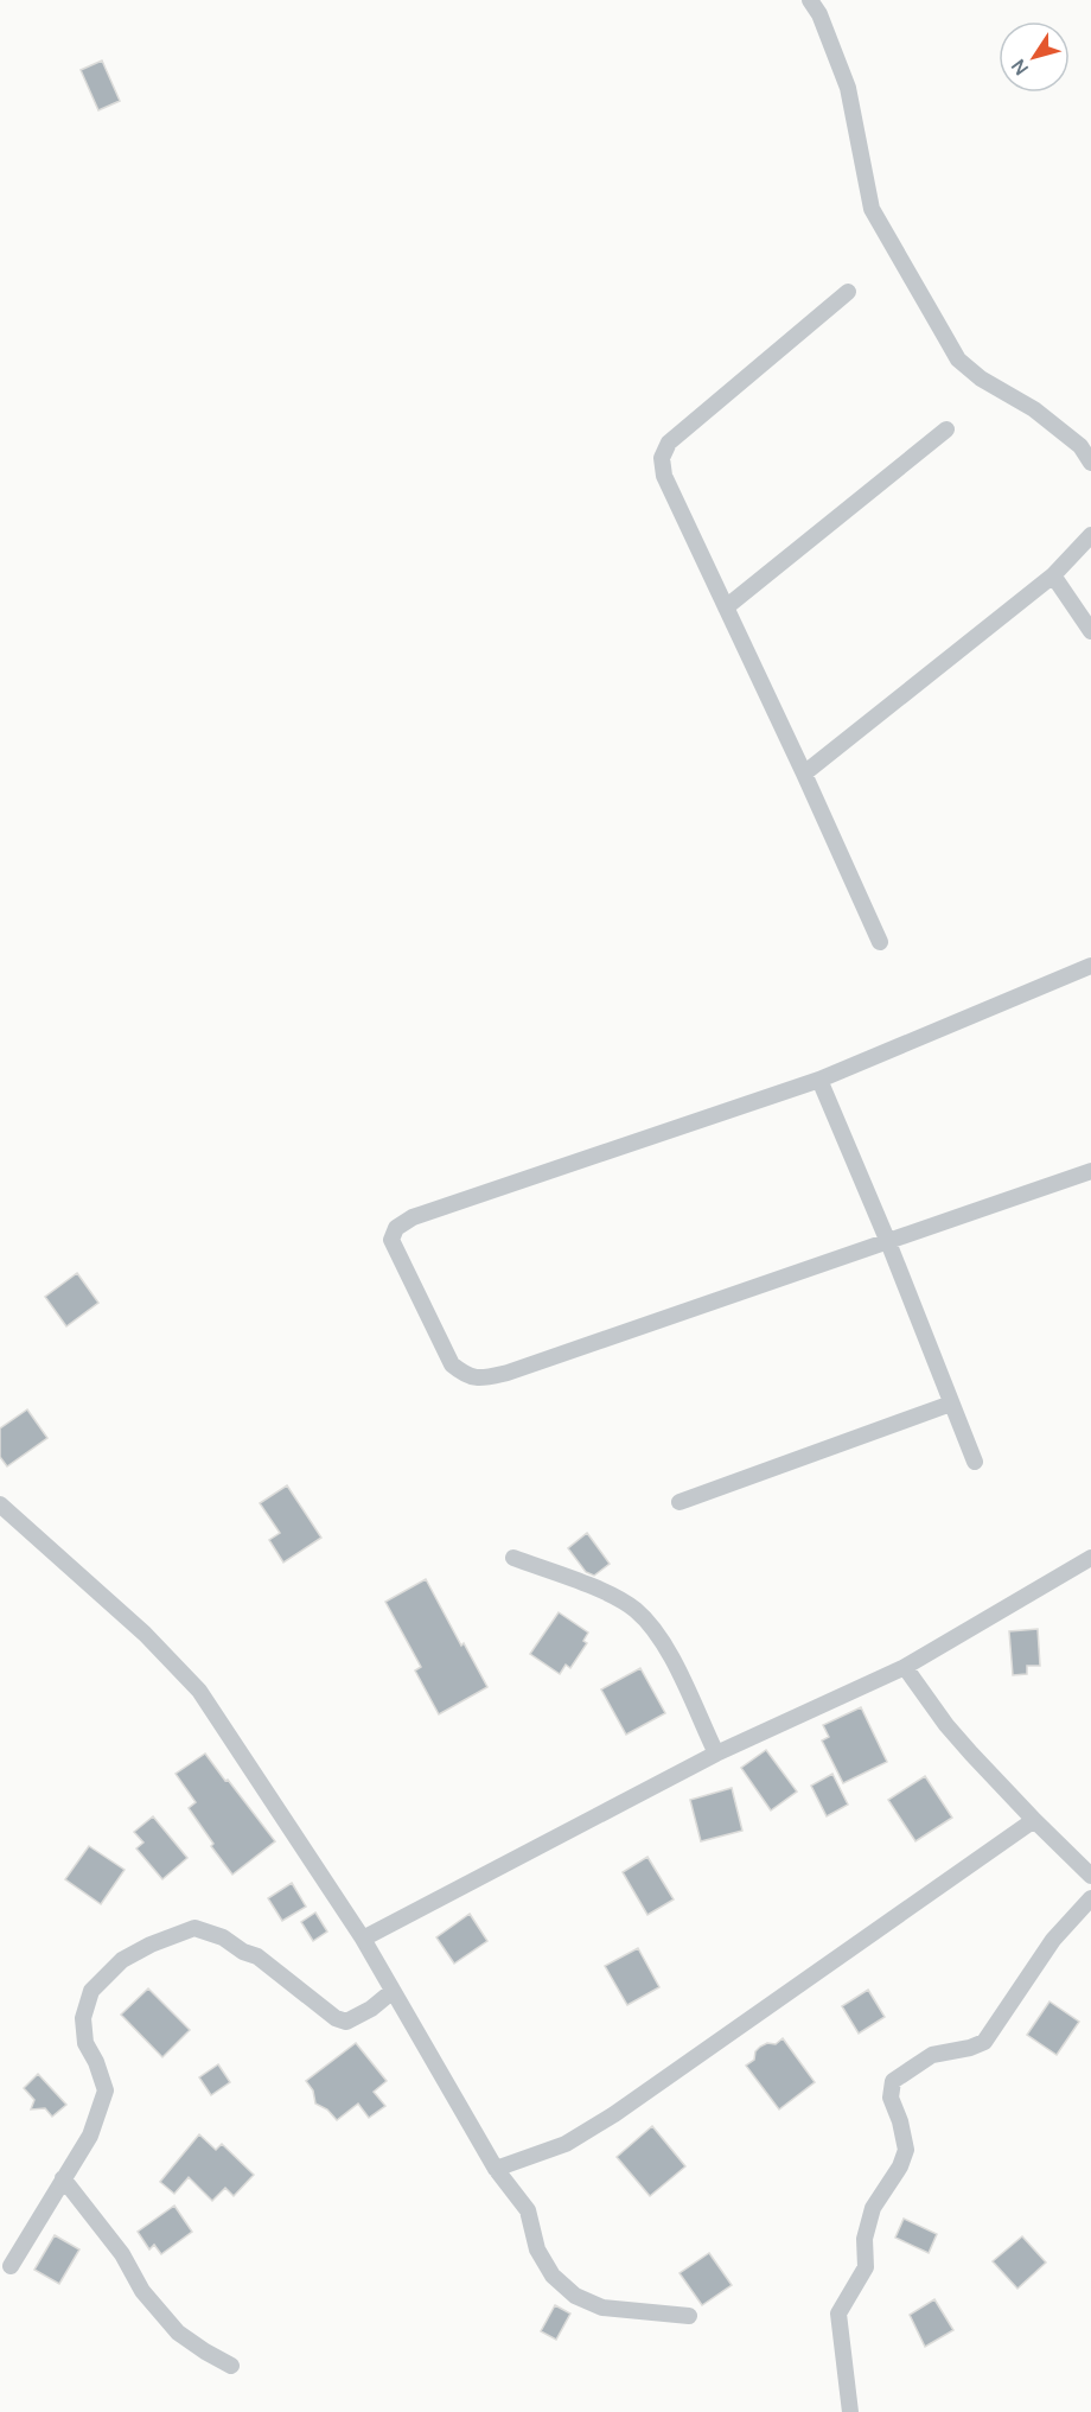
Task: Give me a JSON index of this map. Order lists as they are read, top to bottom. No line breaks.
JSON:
{"north":"bottom left"}
